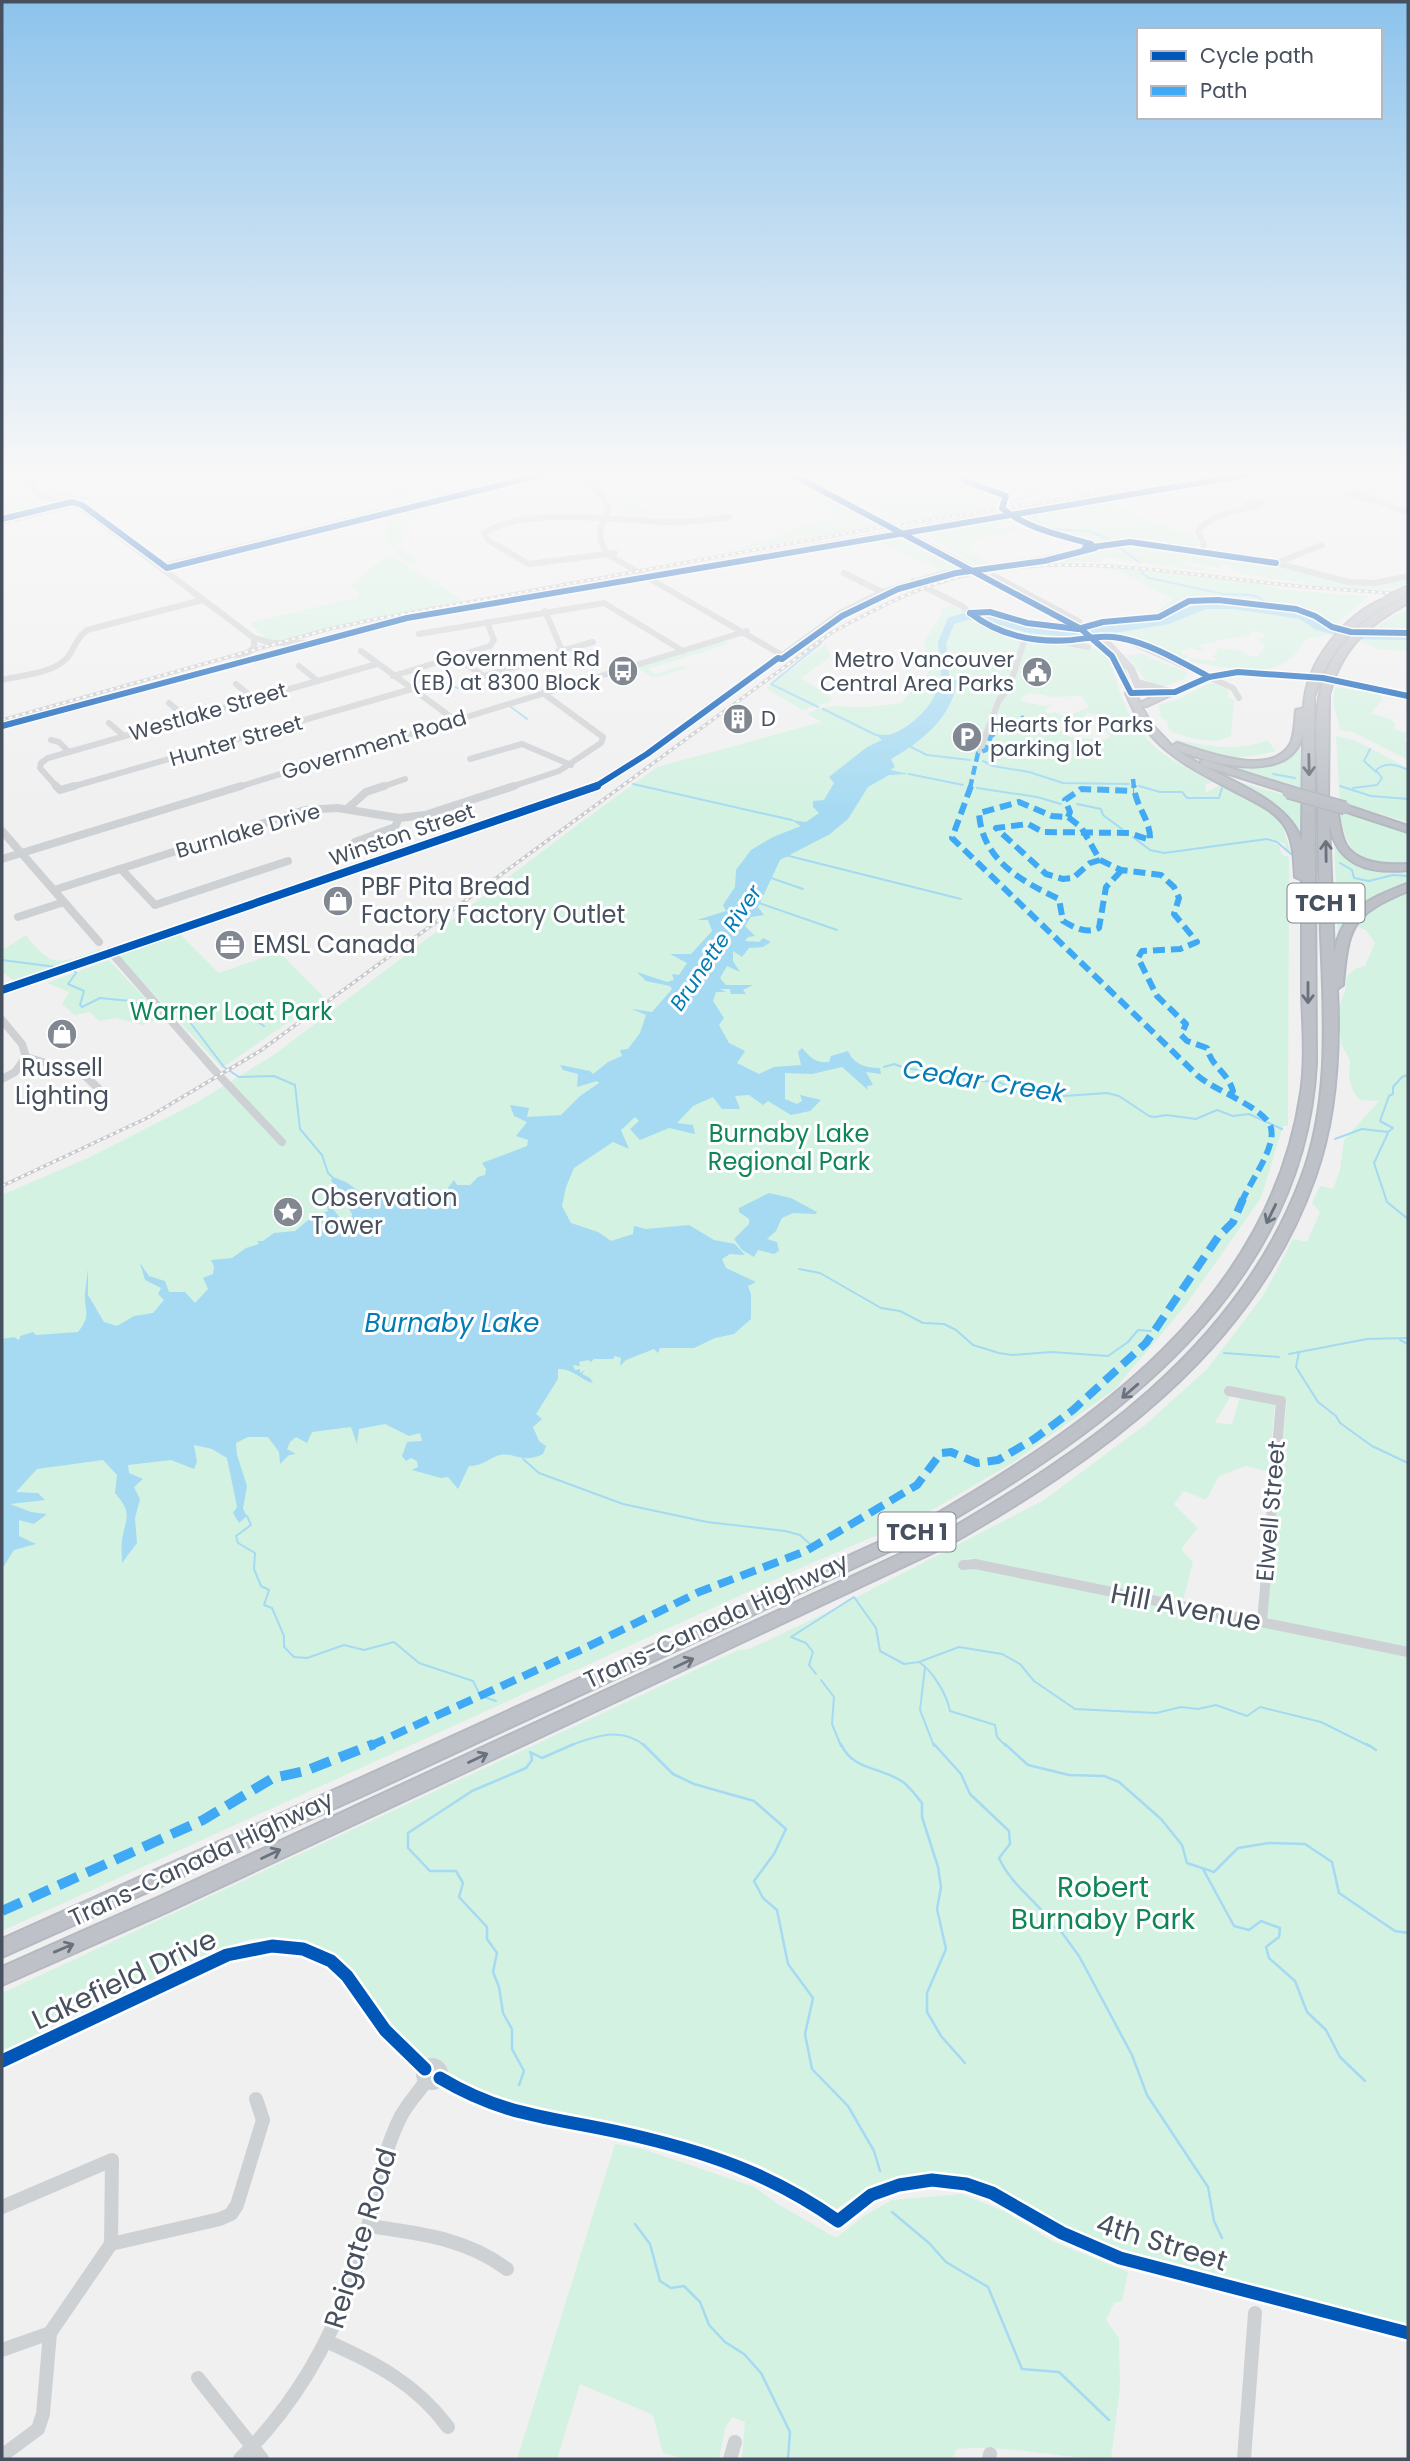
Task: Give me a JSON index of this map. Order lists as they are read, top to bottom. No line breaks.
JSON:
{"streets":{"highway":["TCH 1","Trans-Canada Highway"],"street":["Westlake Street","Hunter Street","Government Road","Burnlake Drive","Winston Street","Elwell Street","Hill Avenue","Lakefield Drive","Reigate Road","4th Street"]},"crossings":[["Westlake Street","Hunter Street"],["Government Road","Burnlake Drive"],["Elwell Street","Hill Avenue"],["Lakefield Drive","Reigate Road"],["Lakefield Drive","4th Street"]],"water":["Brunette River","Cedar Creek","Burnaby Lake"],"parks":["Warner Loat Park","Burnaby Lake Regional Park","Robert Burnaby Park"],"places":{"bus stop":["Government Rd (EB) at 8300 Block"],"public building":["Metro Vancouver Central Area Parks"],"building":["D"],"parking":["Hearts for Parks parking lot"],"shop":["PBF Pita Bread Factory Factory Outlet","Russell Lighting"],"office":["EMSL Canada"],"place":["Observation Tower"]},"legend":["Cycle path","Path"]}
